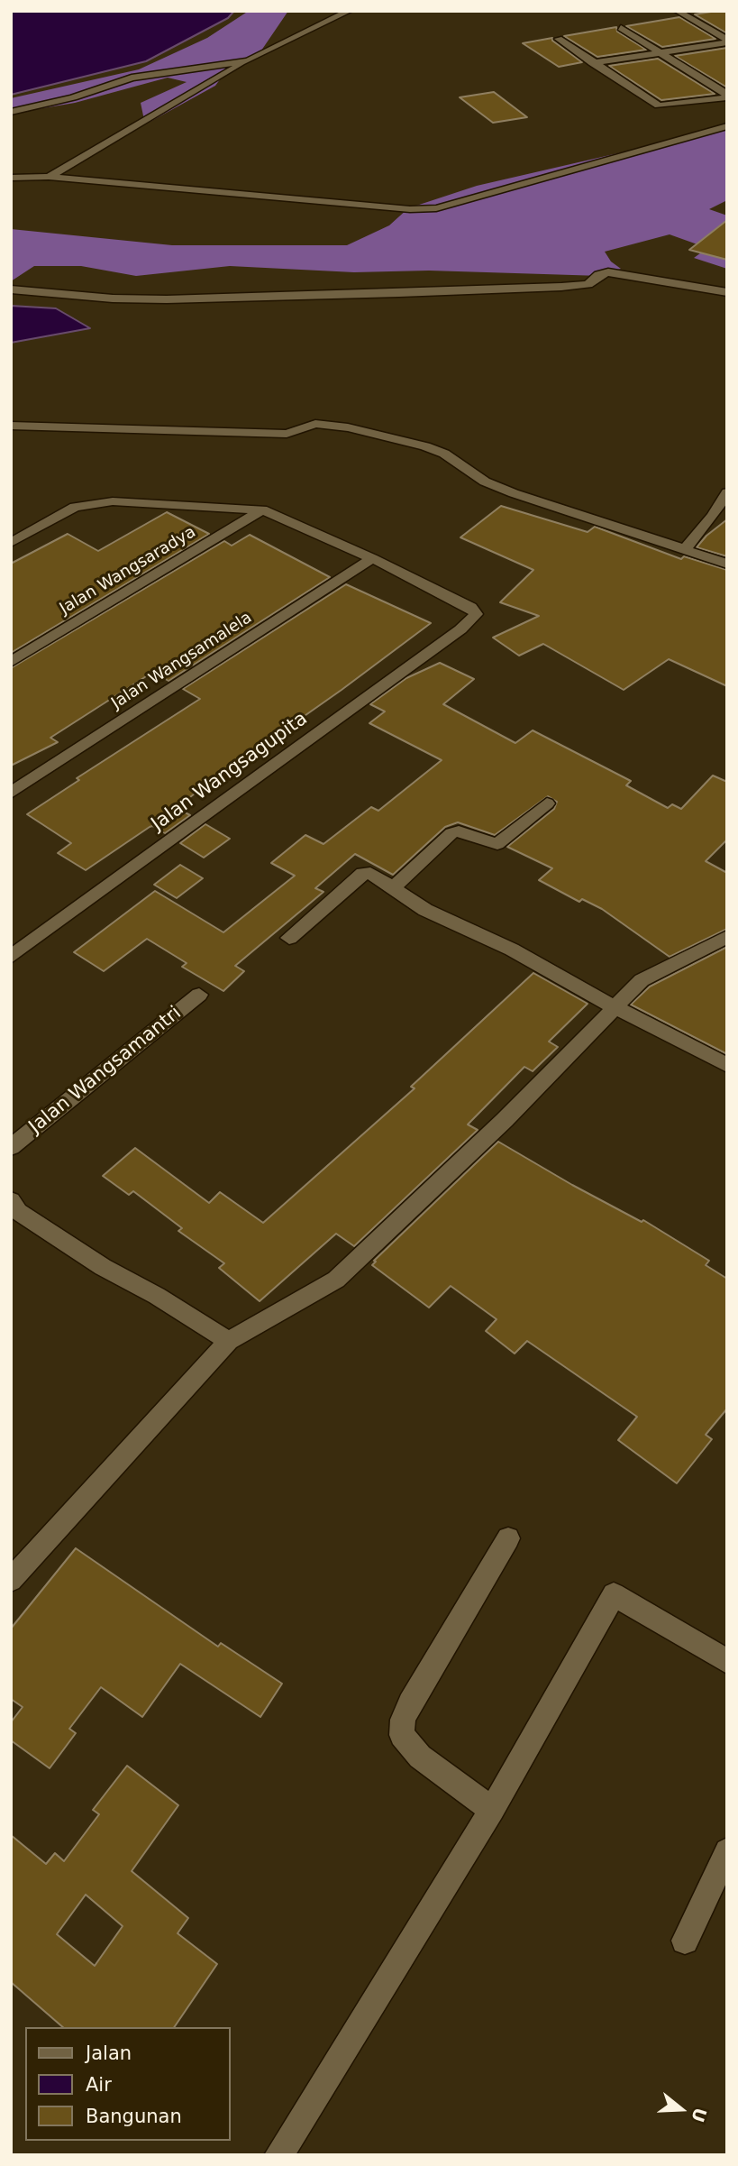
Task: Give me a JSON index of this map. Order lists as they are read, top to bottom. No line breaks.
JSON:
{"streets":{"street":["Jalan Wangsaradya","Jalan Wangsamalela","Jalan Wangsagupita","Jalan Wangsamantri"]},"crossings":[["Jalan Wangsamalela","Jalan Wangsagupita"]],"legend":["Jalan","Air","Bangunan"],"north":"right"}
